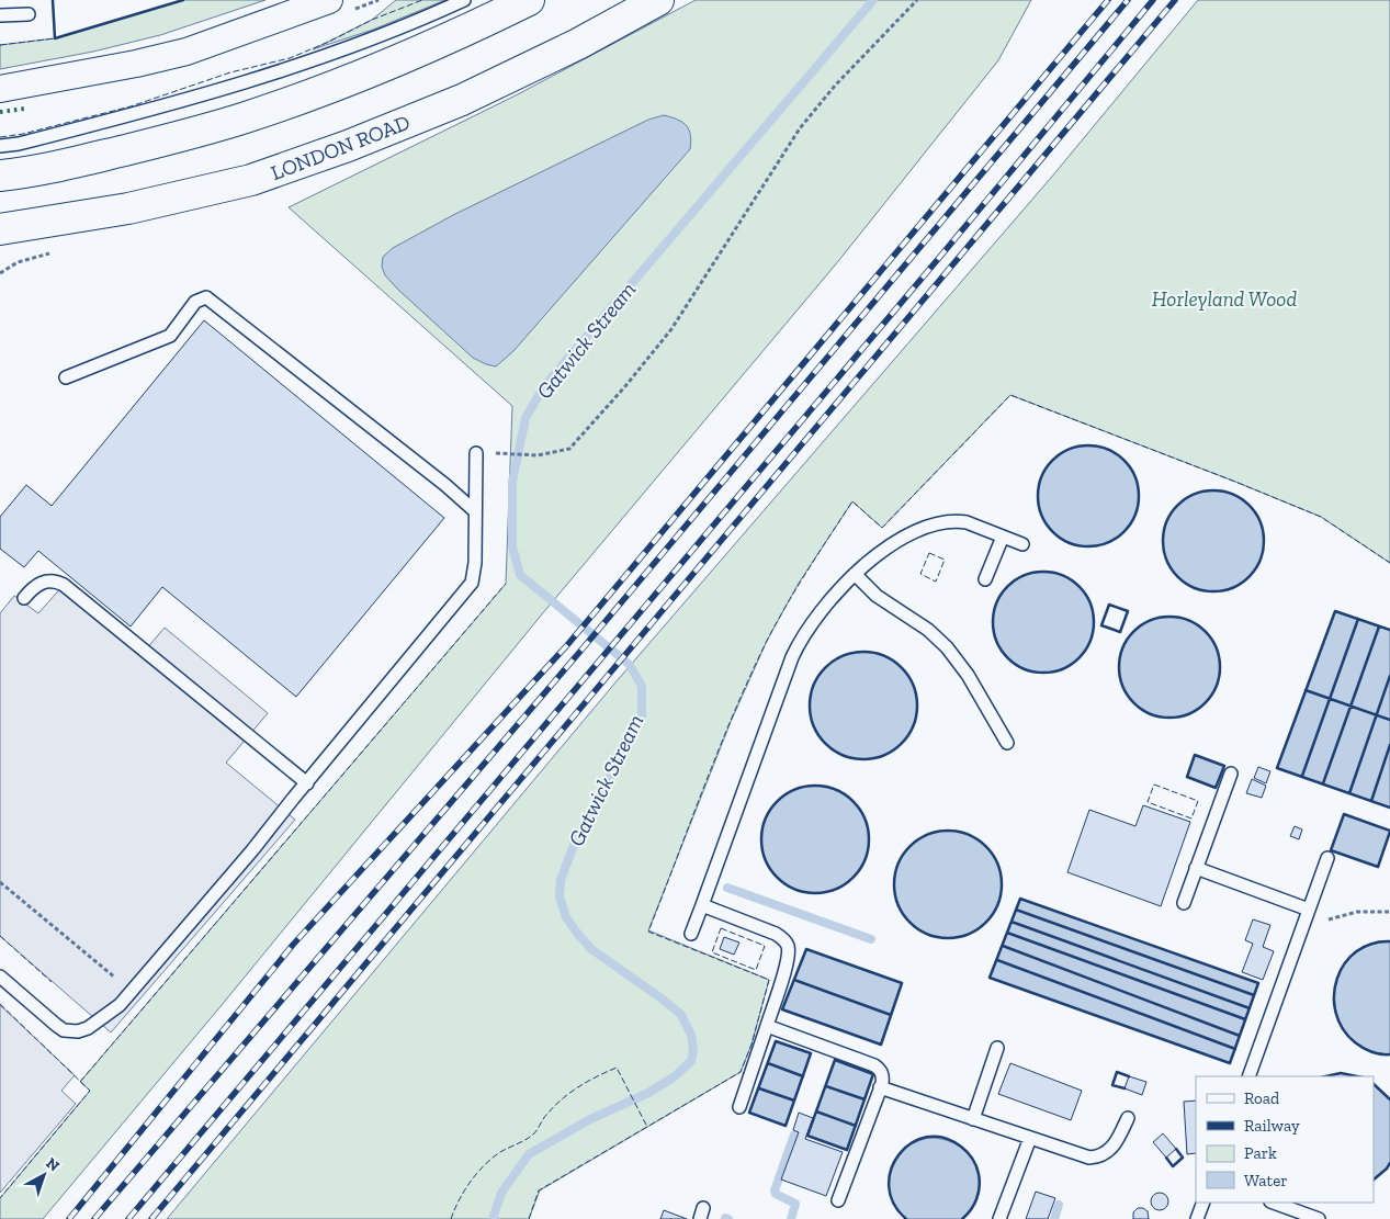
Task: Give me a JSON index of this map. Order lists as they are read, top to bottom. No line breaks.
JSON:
{"streets":{"main road":["LONDON ROAD"]},"water":["Gatwick Stream"],"parks":["Horleyland Wood"],"legend":["Road","Railway","Park","Water"],"north":"top right"}
